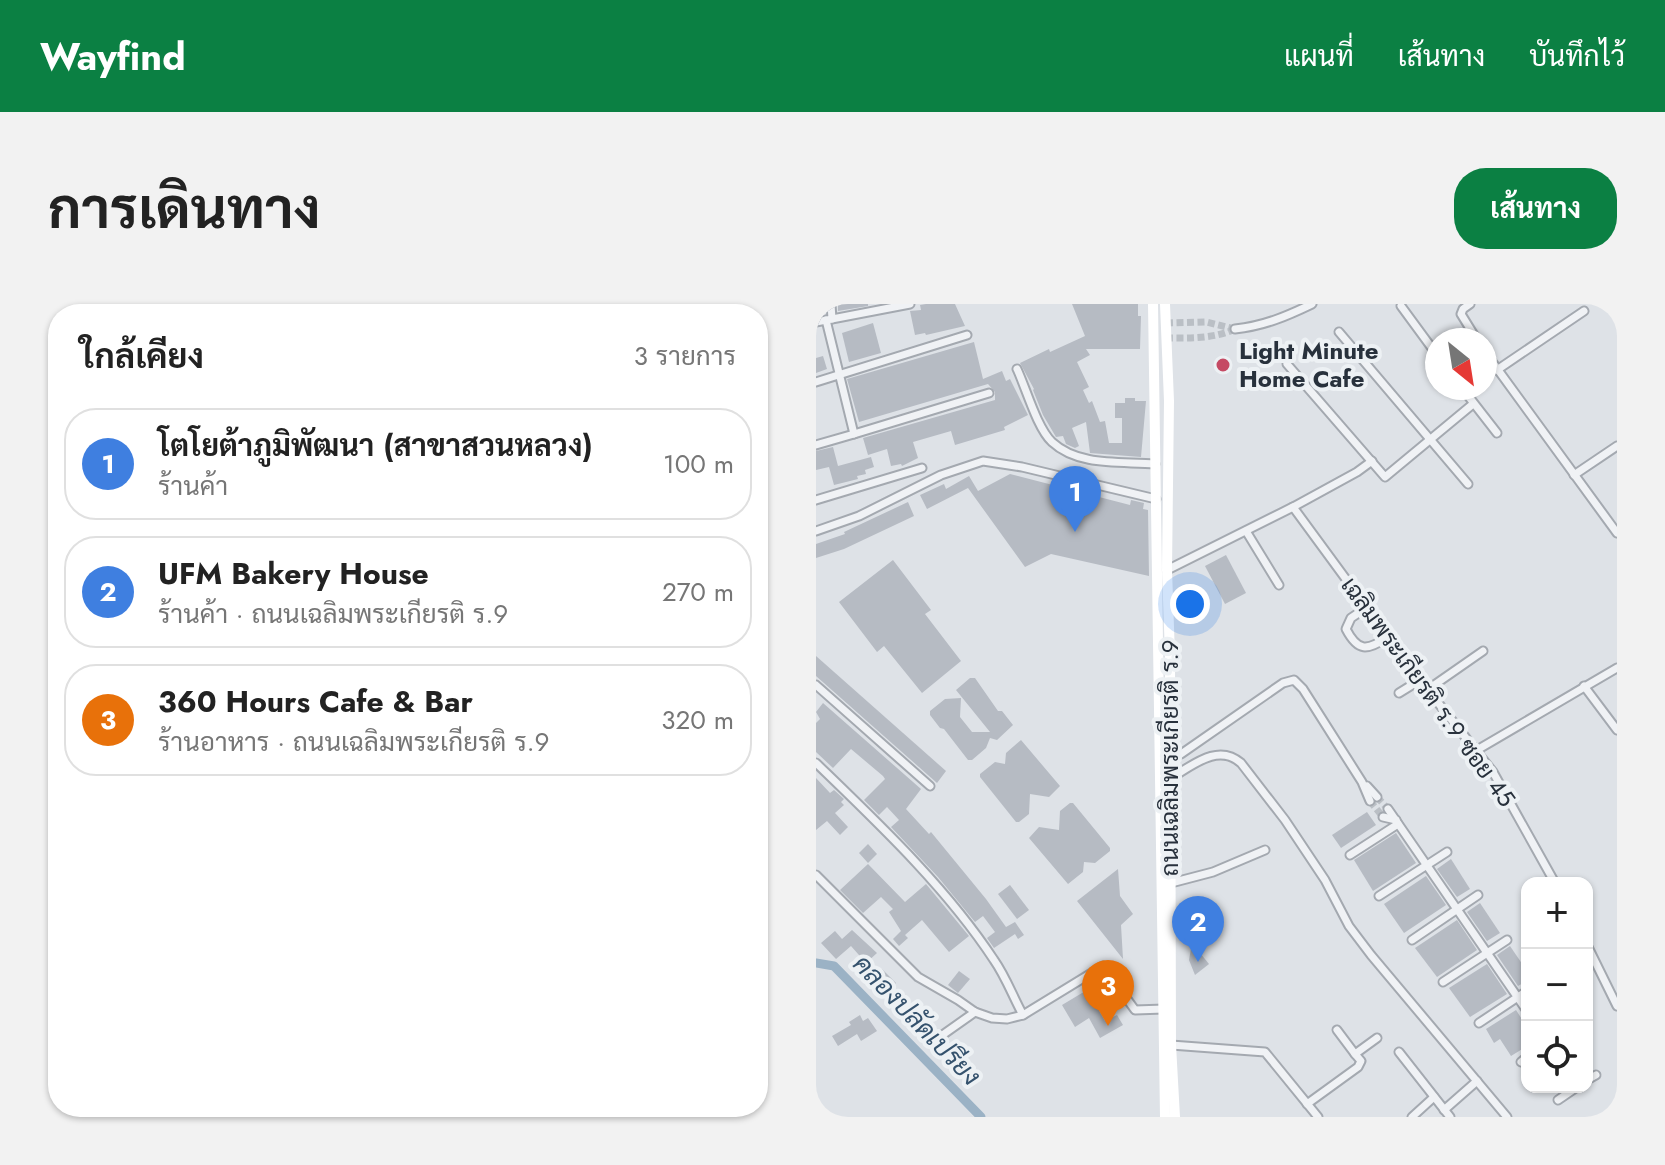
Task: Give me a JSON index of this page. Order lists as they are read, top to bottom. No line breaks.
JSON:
{"streets":{"main road":["ถนนเฉลิมพระเกียรติ ร.9"],"street":["เฉลิมพระเกียรติ ร.9 ซอย 45"]},"water":["คลองปลัดเปรียง"],"places":["Light Minute Home Cafe"],"north":"bottom right","page":{"header":"Wayfind","nav":["แผนที่","เส้นทาง","บันทึกไว้"],"title":"การเดินทาง","buttons":"เส้นทาง","heading":["ใกล้เคียง","3 รายการ"],"list":[{"mark":"1","name":"โตโยต้าภูมิพัฒนา (สาขาสวนหลวง)","note":"ร้านค้า","value":"100 m"},{"mark":"2","name":"UFM Bakery House","note":"ร้านค้า · ถนนเฉลิมพระเกียรติ ร.9","value":"270 m"},{"mark":"3","name":"360 Hours Cafe & Bar","note":"ร้านอาหาร · ถนนเฉลิมพระเกียรติ ร.9","value":"320 m"}],"pins":["1","2","3"],"map_buttons":["+","−"]}}
